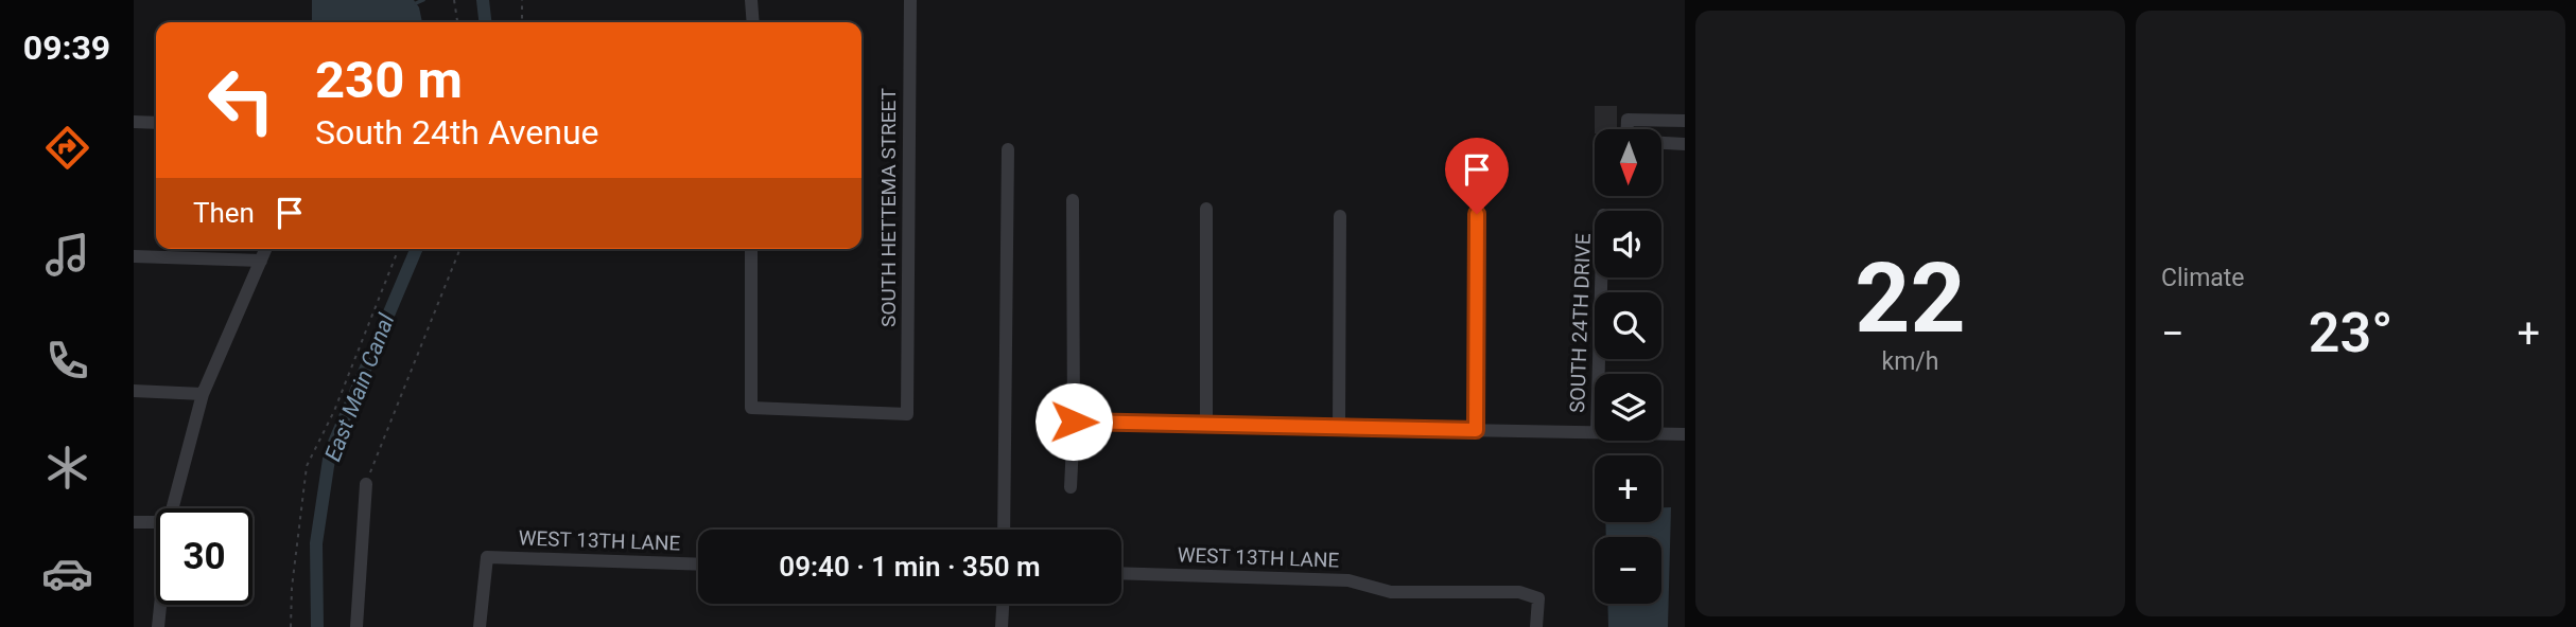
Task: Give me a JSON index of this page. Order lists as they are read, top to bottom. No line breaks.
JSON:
{"streets":{"street":["SOUTH HETTEMA STREET","SOUTH 24TH DRIVE","WEST 13TH LANE"]},"water":["East Main Canal"],"north":"bottom","page":{"tabs":"09:39","tile":[["22","km/h"],"Climate"],"turn":["230 m","South 24th Avenue"],"map_buttons":["+","−"],"then":"Then","heat":["−","23°","+"],"limit":"30","trip":"09:40 · 1 min · 350 m"}}
